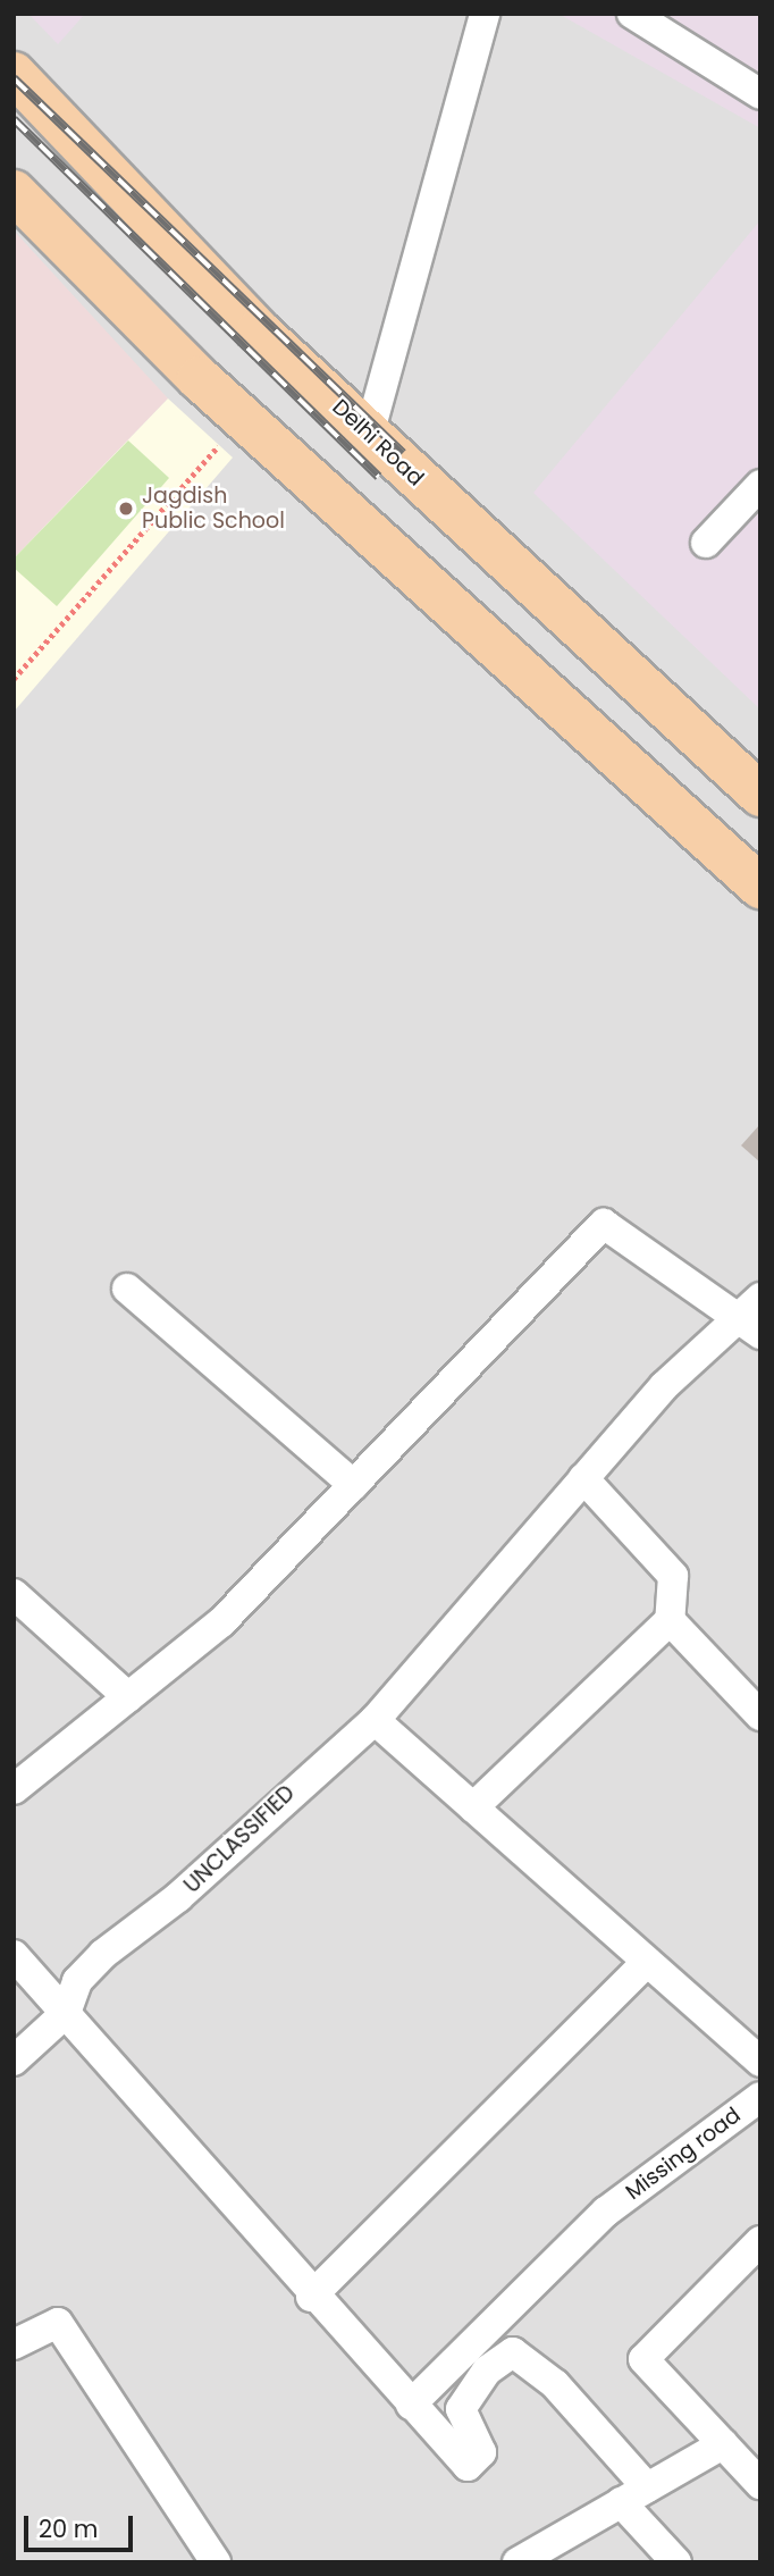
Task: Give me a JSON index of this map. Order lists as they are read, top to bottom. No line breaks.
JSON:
{"streets":{"main road":["Delhi Road"],"street":["UNCLASSIFIED","Missing road"]},"places":["Jagdish Public School"],"scale_bar":"20 m"}
